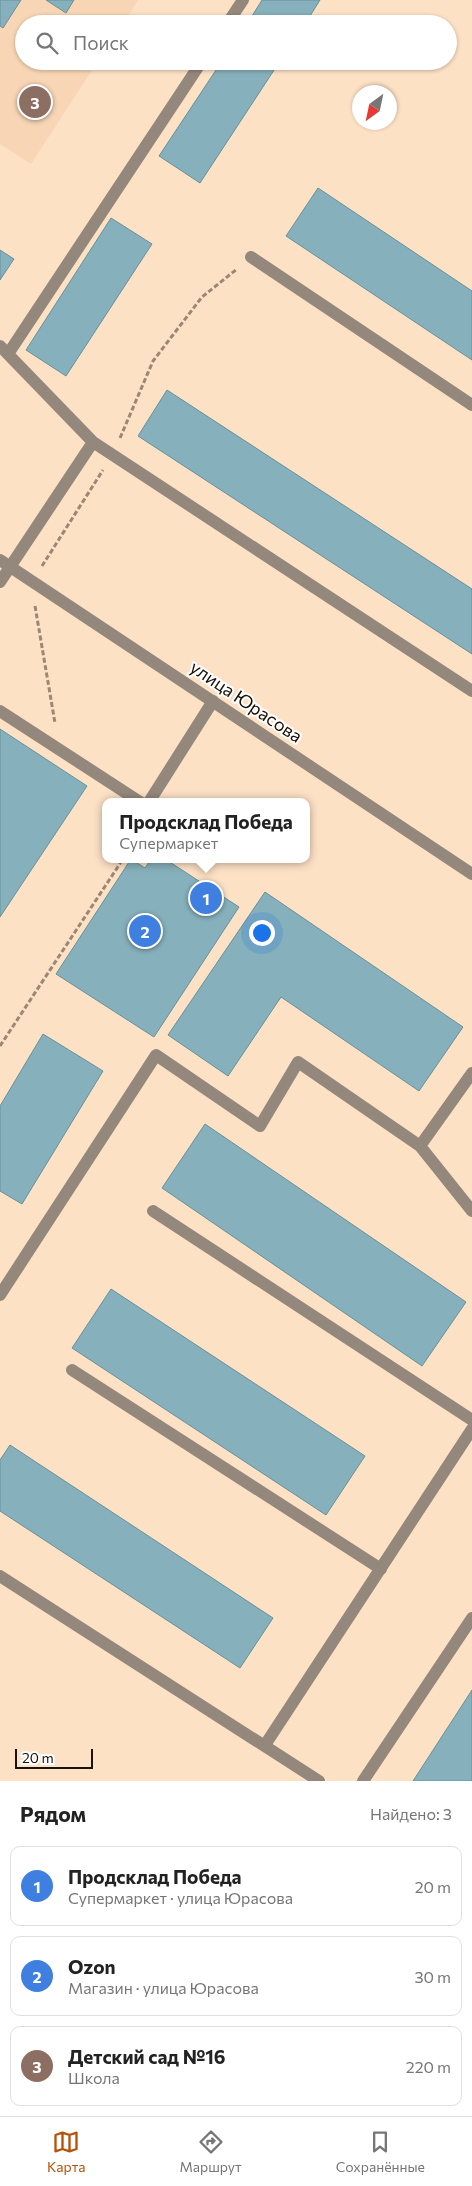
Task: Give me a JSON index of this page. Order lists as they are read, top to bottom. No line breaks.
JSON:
{"streets":{"street":["улица Юрасова"]},"scale_bar":"20 m","north":"bottom left","page":{"search":"Поиск","pins":["3","1","2"],"popup":["Продсклад Победа","Супермаркет"],"scale":"20 m","heading":["Рядом","Найдено: 3"],"list":[{"mark":"1","name":"Продсклад Победа","note":"Супермаркет · улица Юрасова","value":"20 m"},{"mark":"2","name":"Ozon","note":"Магазин · улица Юрасова","value":"30 m"},{"mark":"3","name":"Детский сад №16","note":"Школа","value":"220 m"}],"nav":["Карта","Маршрут","Сохранённые"]}}
